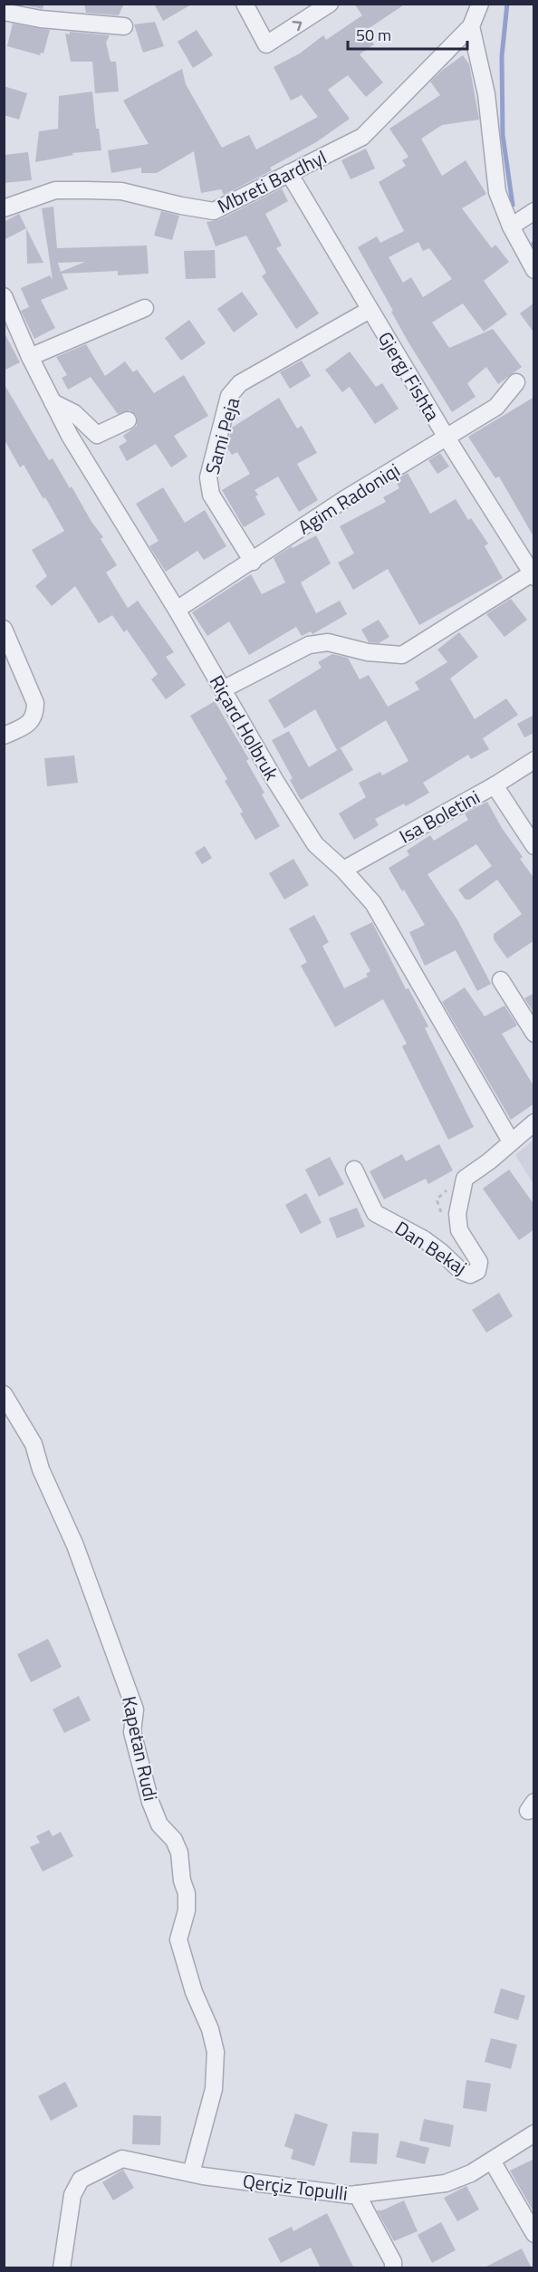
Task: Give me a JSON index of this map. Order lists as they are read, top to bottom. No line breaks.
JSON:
{"streets":{"street":["Mbreti Bardhyl","Gjergj Fishta","Sami Peja","Agim Radoniqi","Riçard Holbruk","Isa Boletini","Dan Bekaj","Kapetan Rudi","Qerçiz Topulli"]},"crossings":[["Mbreti Bardhyl","Gjergj Fishta"],["Gjergj Fishta","Sami Peja"],["Gjergj Fishta","Agim Radoniqi"],["Sami Peja","Agim Radoniqi"],["Agim Radoniqi","Riçard Holbruk"],["Riçard Holbruk","Isa Boletini"],["Riçard Holbruk","Dan Bekaj"],["Kapetan Rudi","Qerçiz Topulli"]],"scale_bar":"50 m"}
